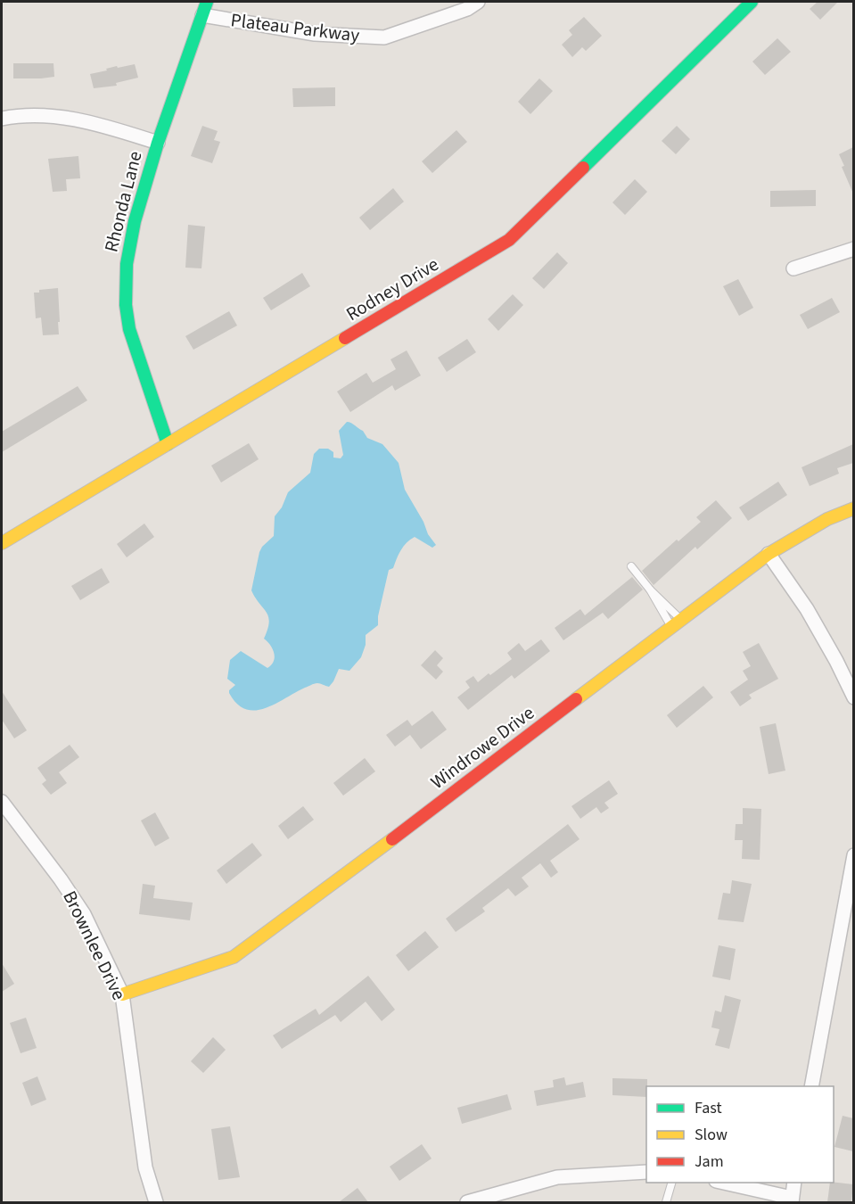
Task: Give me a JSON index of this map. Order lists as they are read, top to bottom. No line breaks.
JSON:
{"streets":{"street":["Plateau Parkway","Rhonda Lane","Rodney Drive","Windrowe Drive","Brownlee Drive"]},"crossings":[["Plateau Parkway","Rhonda Lane"],["Rhonda Lane","Rodney Drive"],["Windrowe Drive","Brownlee Drive"]],"legend":["Fast","Slow","Jam"]}
